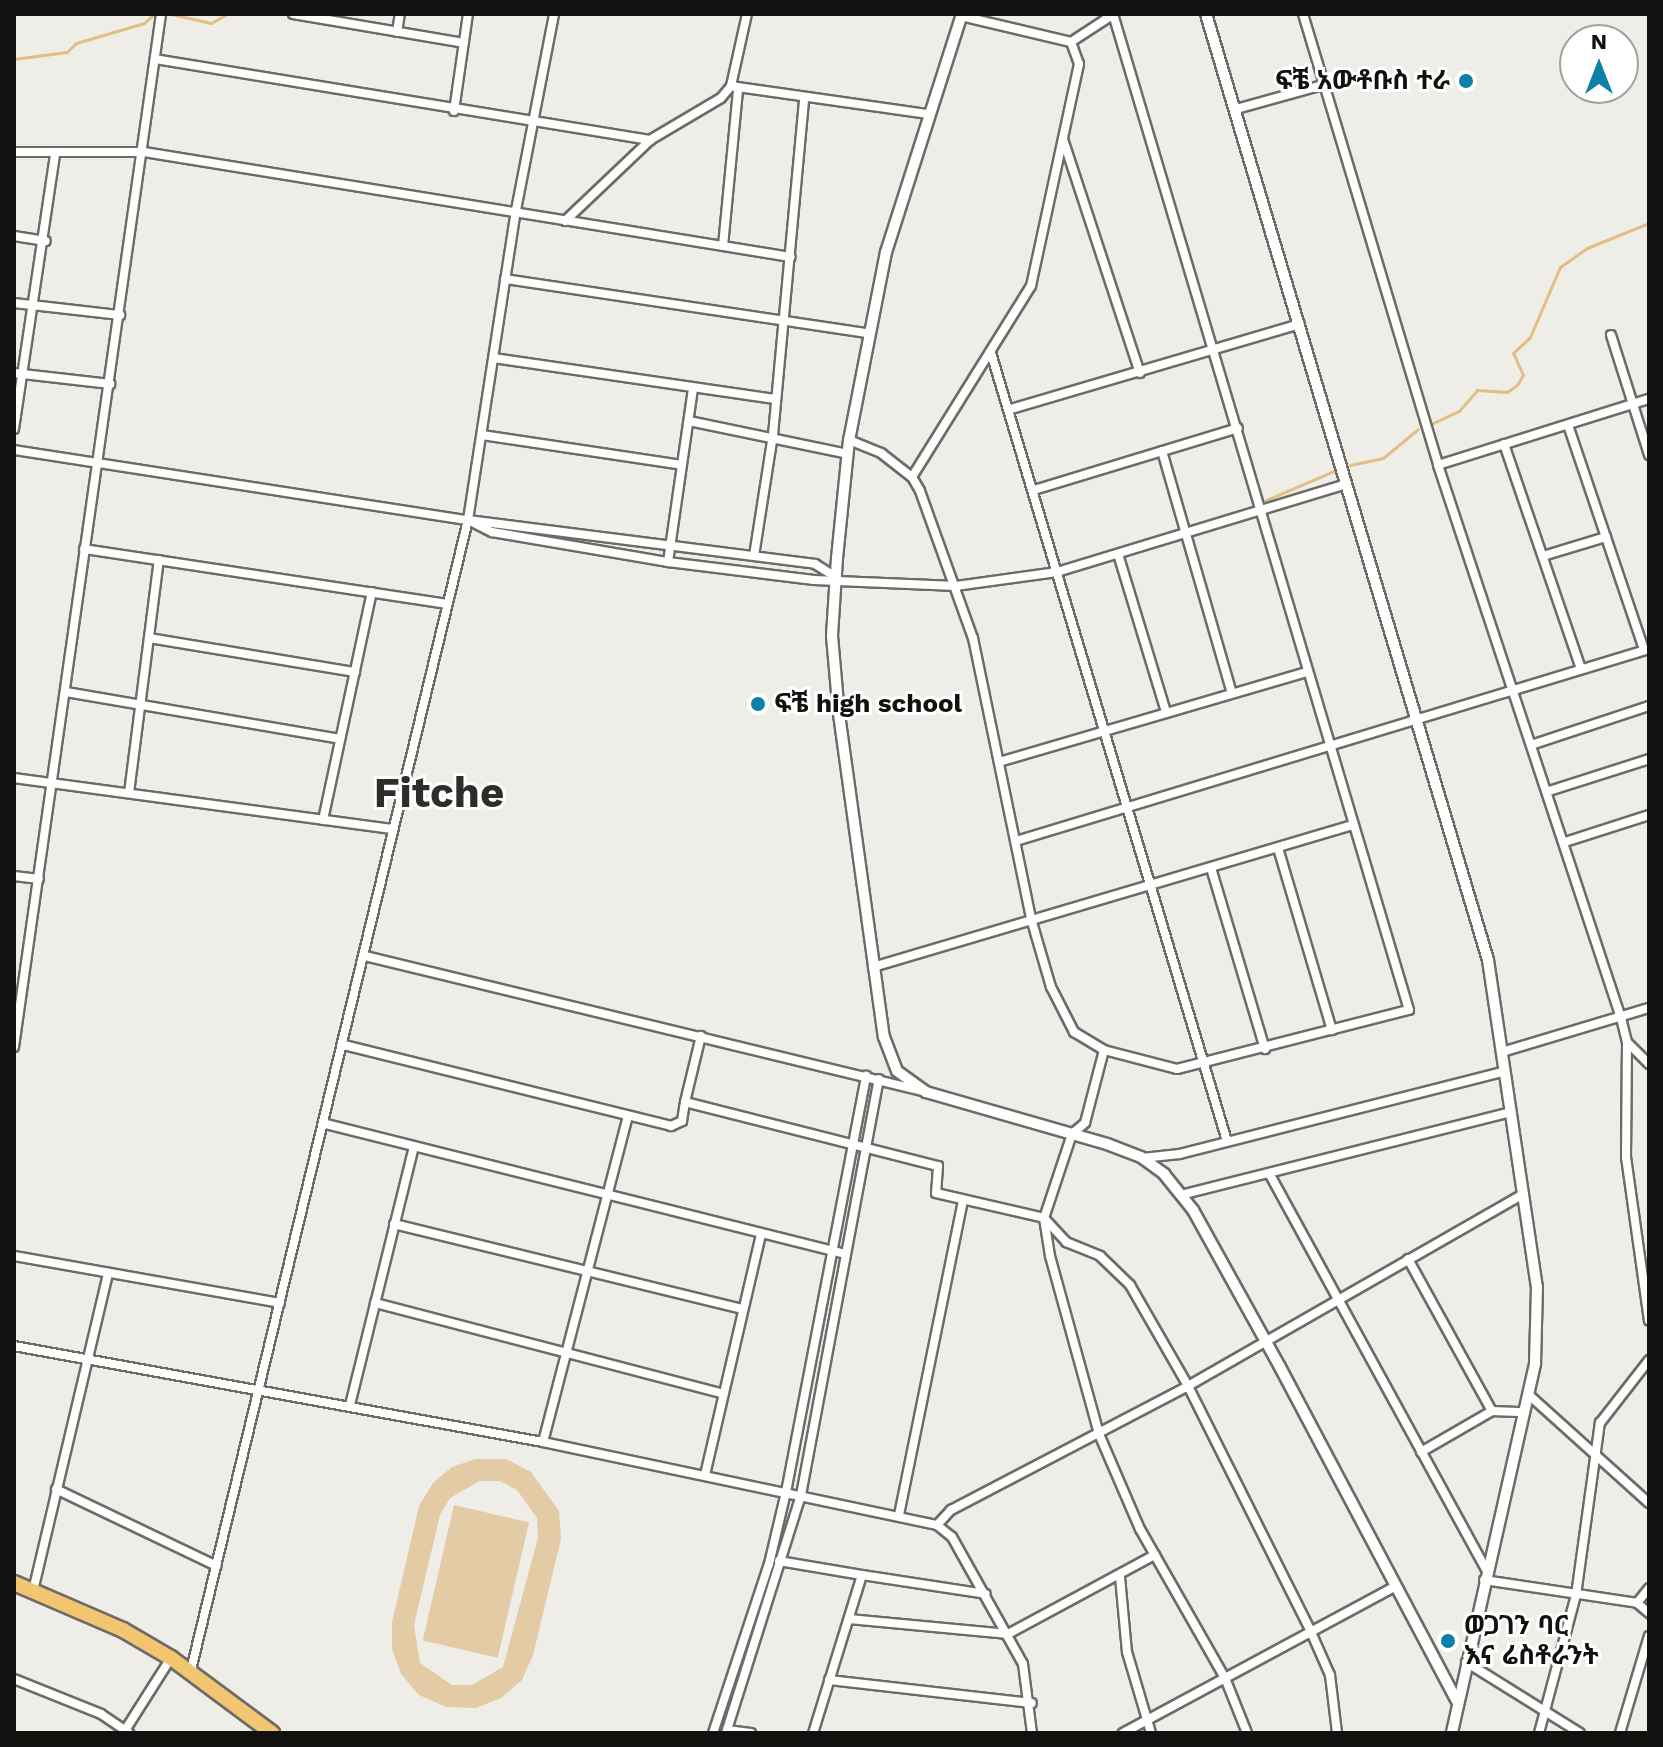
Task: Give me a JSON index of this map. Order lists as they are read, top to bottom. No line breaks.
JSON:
{"districts":["Fitche"],"places":["ፍቼ አውቶቡስ ተራ","ፍቼ high school","ወጋገን ባር እና ሬስቶራንት"],"north":"top"}
